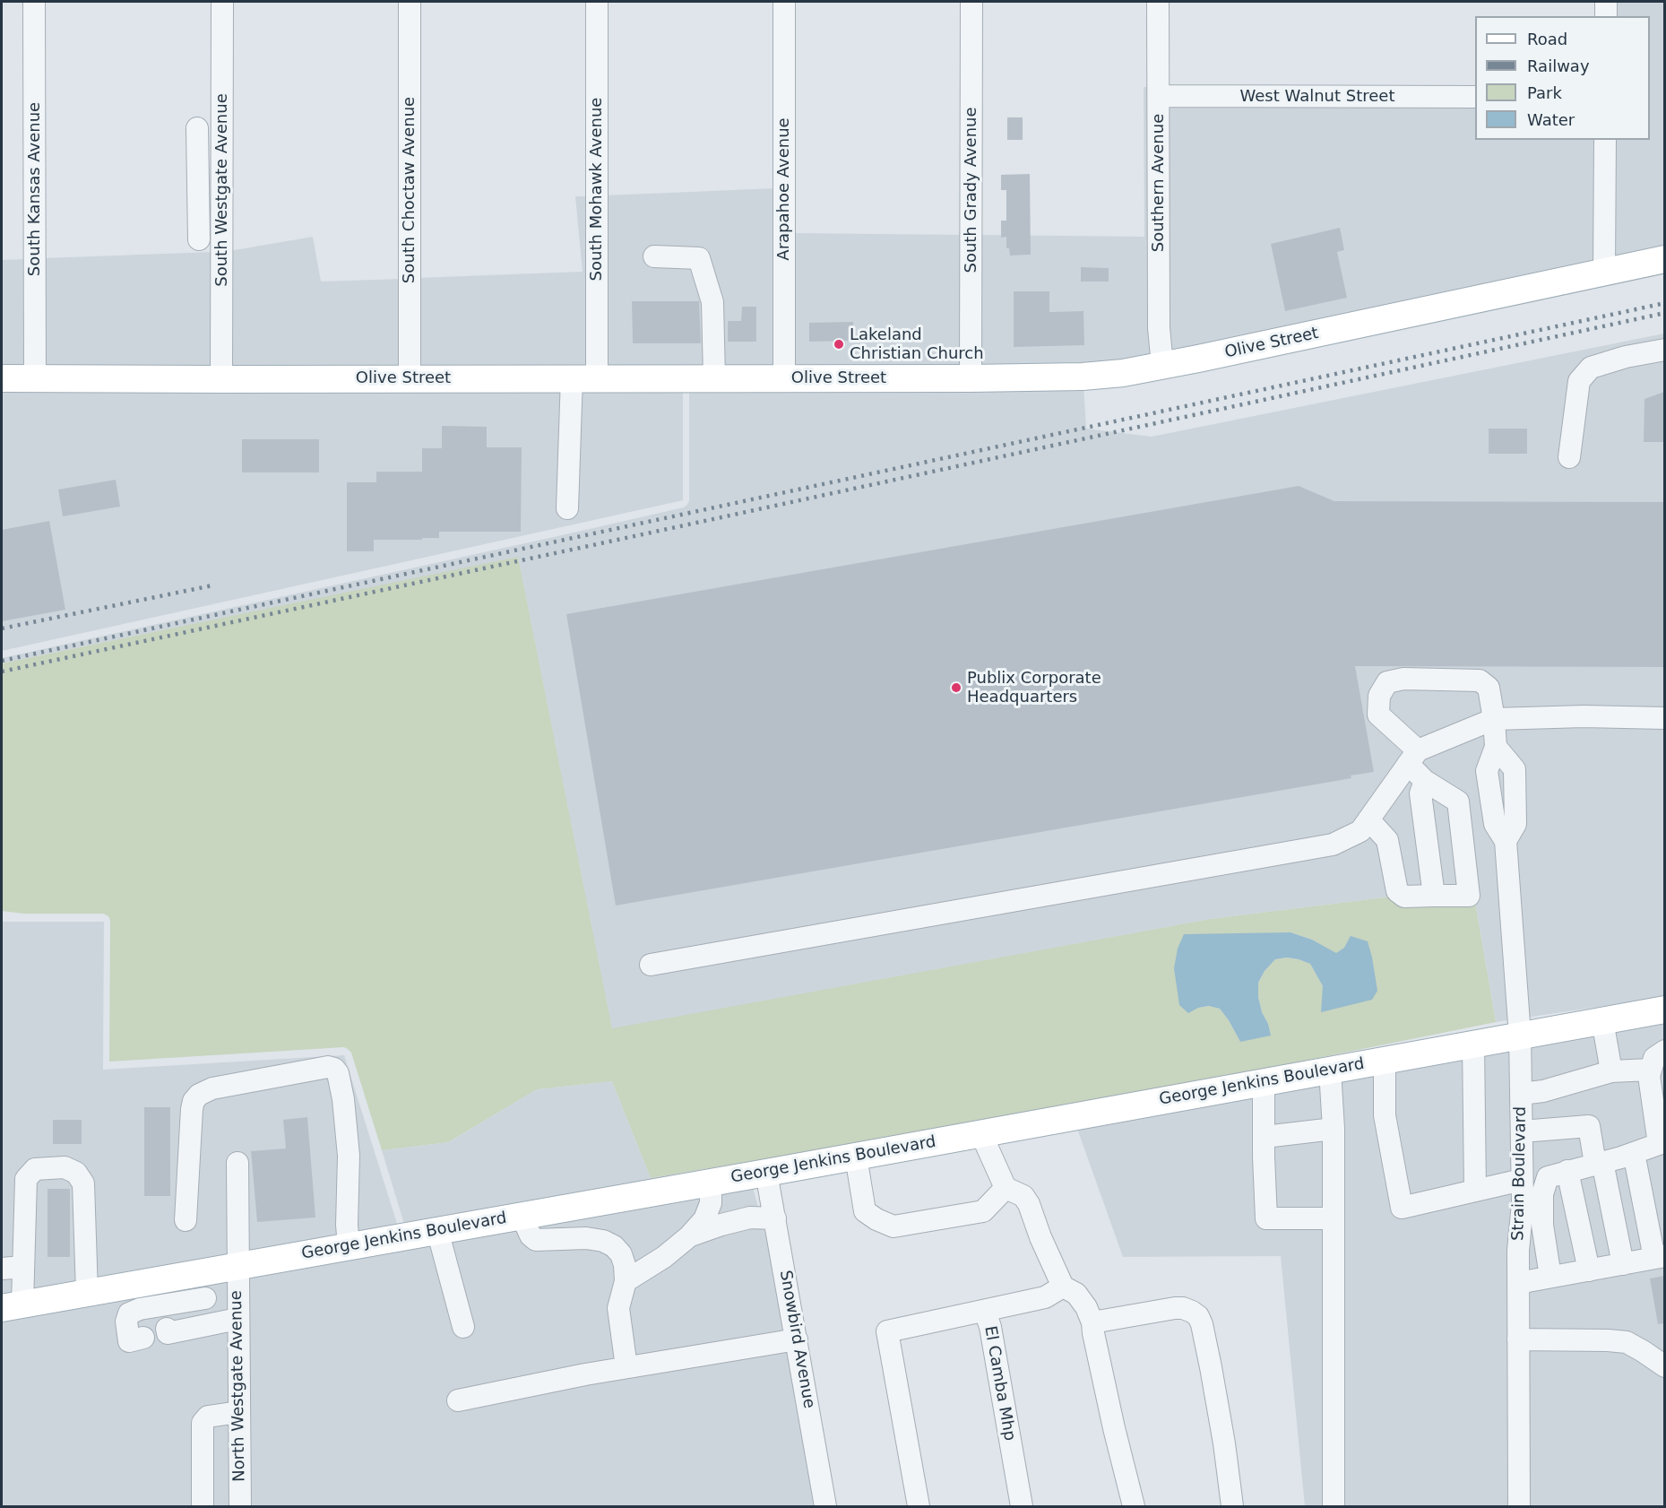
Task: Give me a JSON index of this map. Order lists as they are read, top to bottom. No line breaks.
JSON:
{"streets":{"main road":["Olive Street","George Jenkins Boulevard"],"street":["West Walnut Street","Southern Avenue","South Kansas Avenue","South Mohawk Avenue","Arapahoe Avenue","South Westgate Avenue","South Choctaw Avenue","South Grady Avenue","Strain Boulevard","Snowbird Avenue","El Camba Mhp","North Westgate Avenue"]},"crossings":[["West Walnut Street","Southern Avenue"],["Southern Avenue","Olive Street"],["South Kansas Avenue","Olive Street"],["South Mohawk Avenue","Olive Street"],["Arapahoe Avenue","Olive Street"],["South Westgate Avenue","Olive Street"],["South Choctaw Avenue","Olive Street"],["South Grady Avenue","Olive Street"],["George Jenkins Boulevard","Strain Boulevard"],["George Jenkins Boulevard","Snowbird Avenue"],["George Jenkins Boulevard","North Westgate Avenue"]],"places":["Lakeland Christian Church","Publix Corporate Headquarters"],"legend":["Road","Railway","Park","Water"]}
